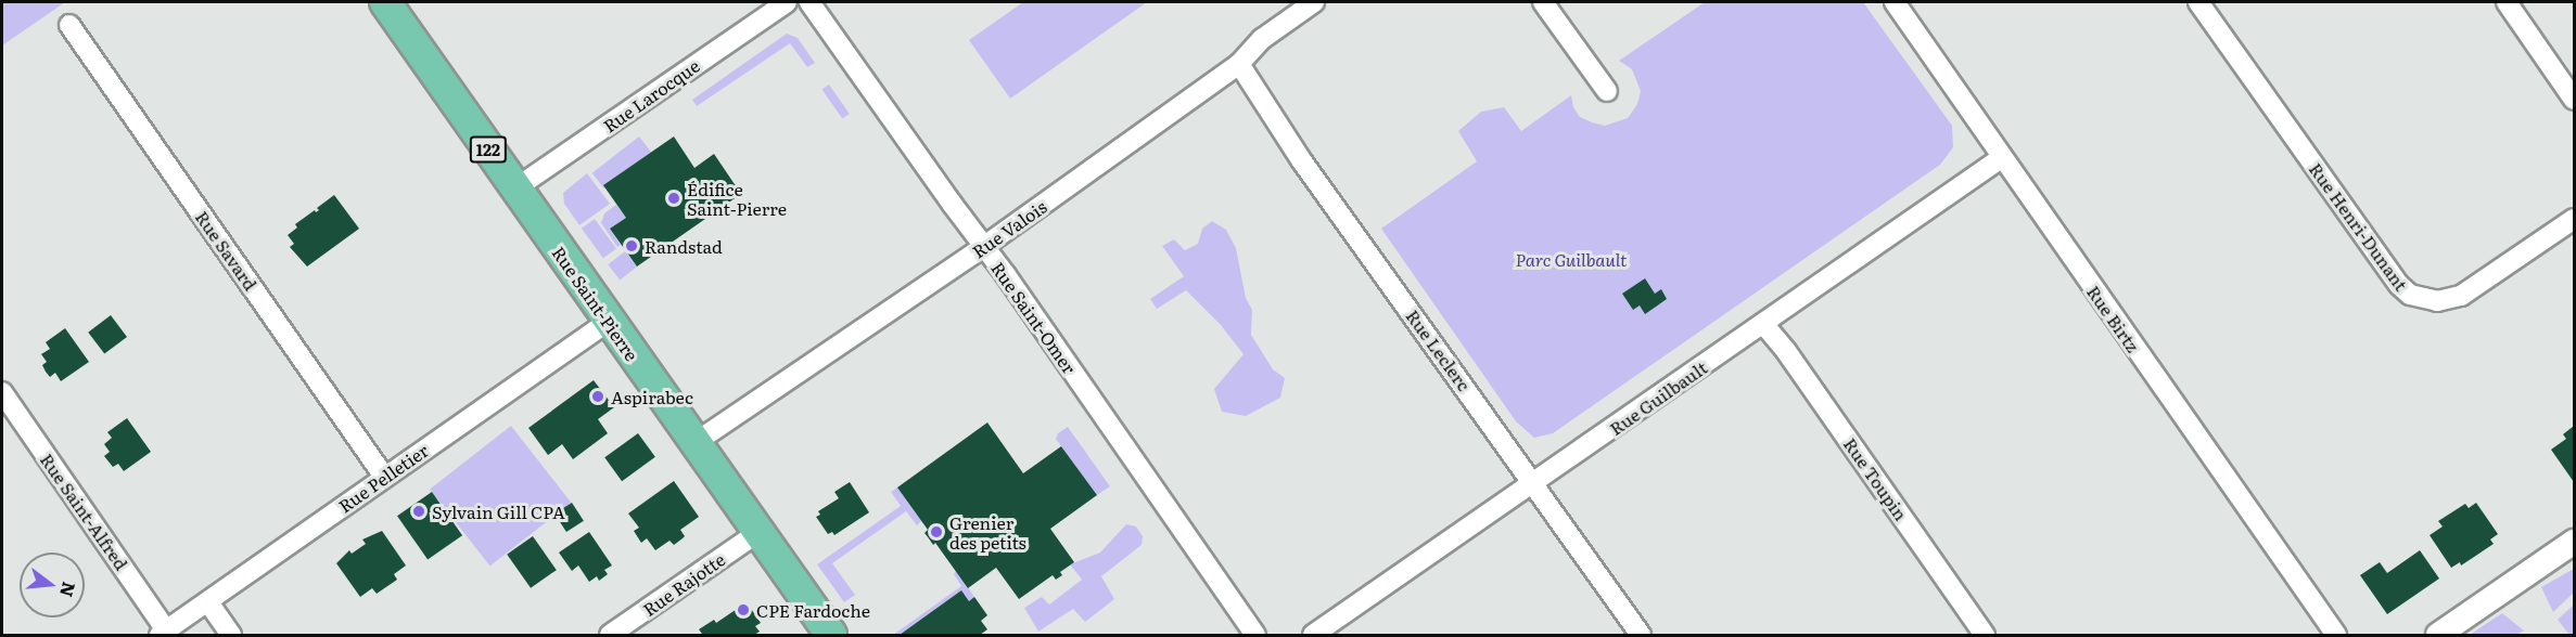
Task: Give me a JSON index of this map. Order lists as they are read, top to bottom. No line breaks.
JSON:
{"streets":{"main road":["122","Rue Saint-Pierre"],"street":["Rue Larocque","Rue Henri-Dunant","Rue Valois","Rue Savard","Rue Saint-Omer","Rue Birtz","Rue Leclerc","Rue Guilbault","Rue Pelletier","Rue Toupin","Rue Saint-Alfred","Rue Rajotte"]},"crossings":[["Rue Larocque","Rue Saint-Pierre"],["Rue Valois","Rue Saint-Pierre"],["Rue Valois","Rue Saint-Omer"],["Rue Valois","Rue Leclerc"],["Rue Savard","Rue Pelletier"],["Rue Saint-Pierre","Rue Pelletier"],["Rue Saint-Pierre","Rue Rajotte"],["Rue Birtz","Rue Guilbault"],["Rue Leclerc","Rue Guilbault"],["Rue Guilbault","Rue Toupin"],["Rue Pelletier","Rue Saint-Alfred"]],"parks":["Parc Guilbault"],"places":["Édifice Saint-Pierre","Randstad","Aspirabec","Sylvain Gill CPA","Grenier des petits","CPE Fardoche"],"north":"right"}
